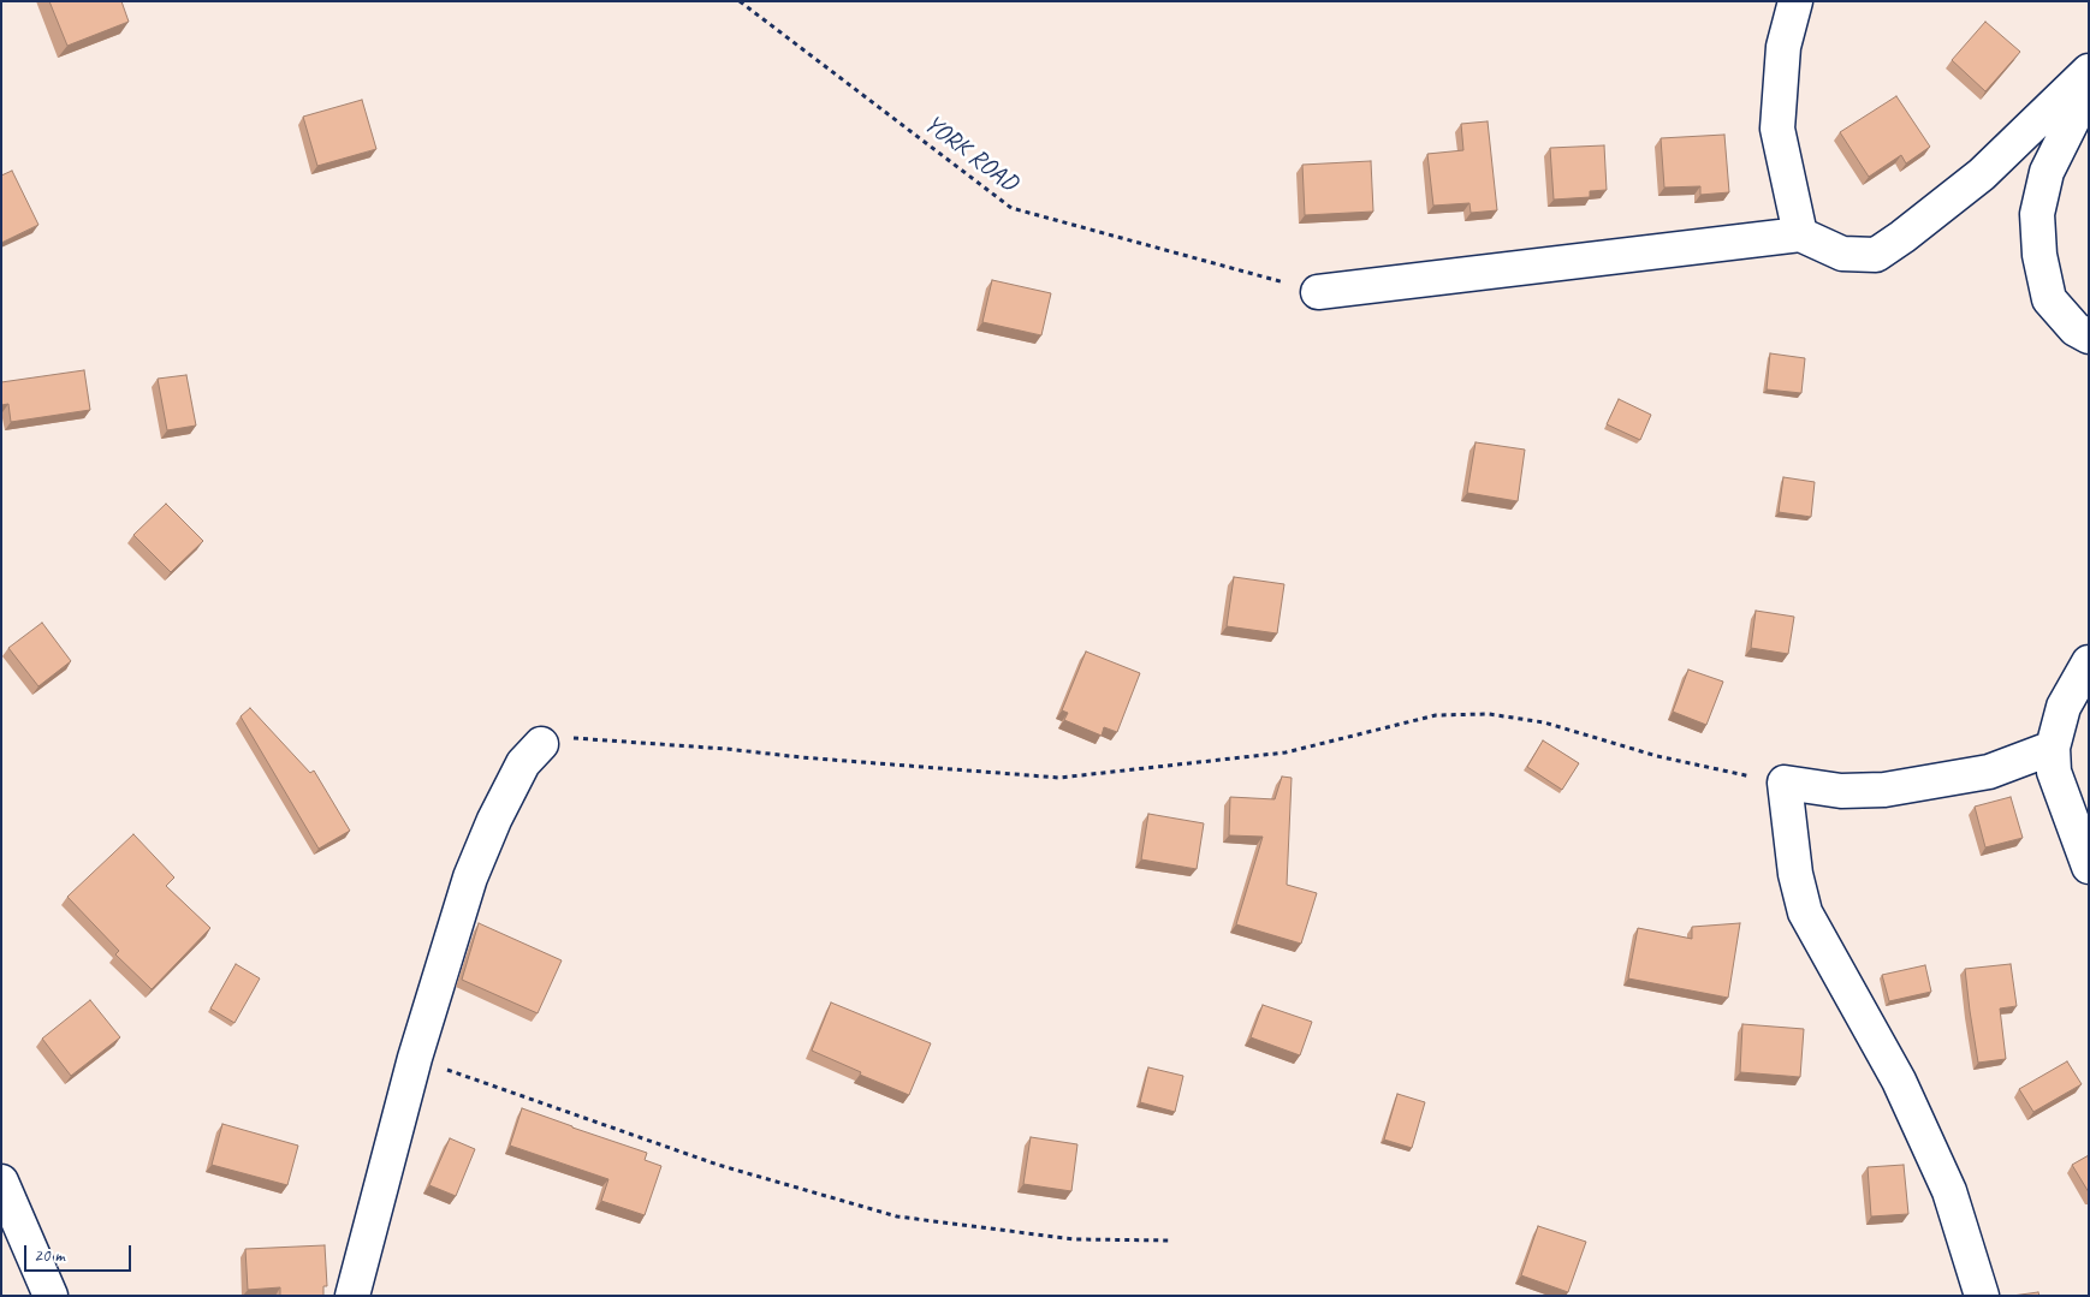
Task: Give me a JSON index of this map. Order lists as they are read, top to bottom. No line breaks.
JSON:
{"streets":{"path":["YORK ROAD"]},"scale_bar":"20 m"}
